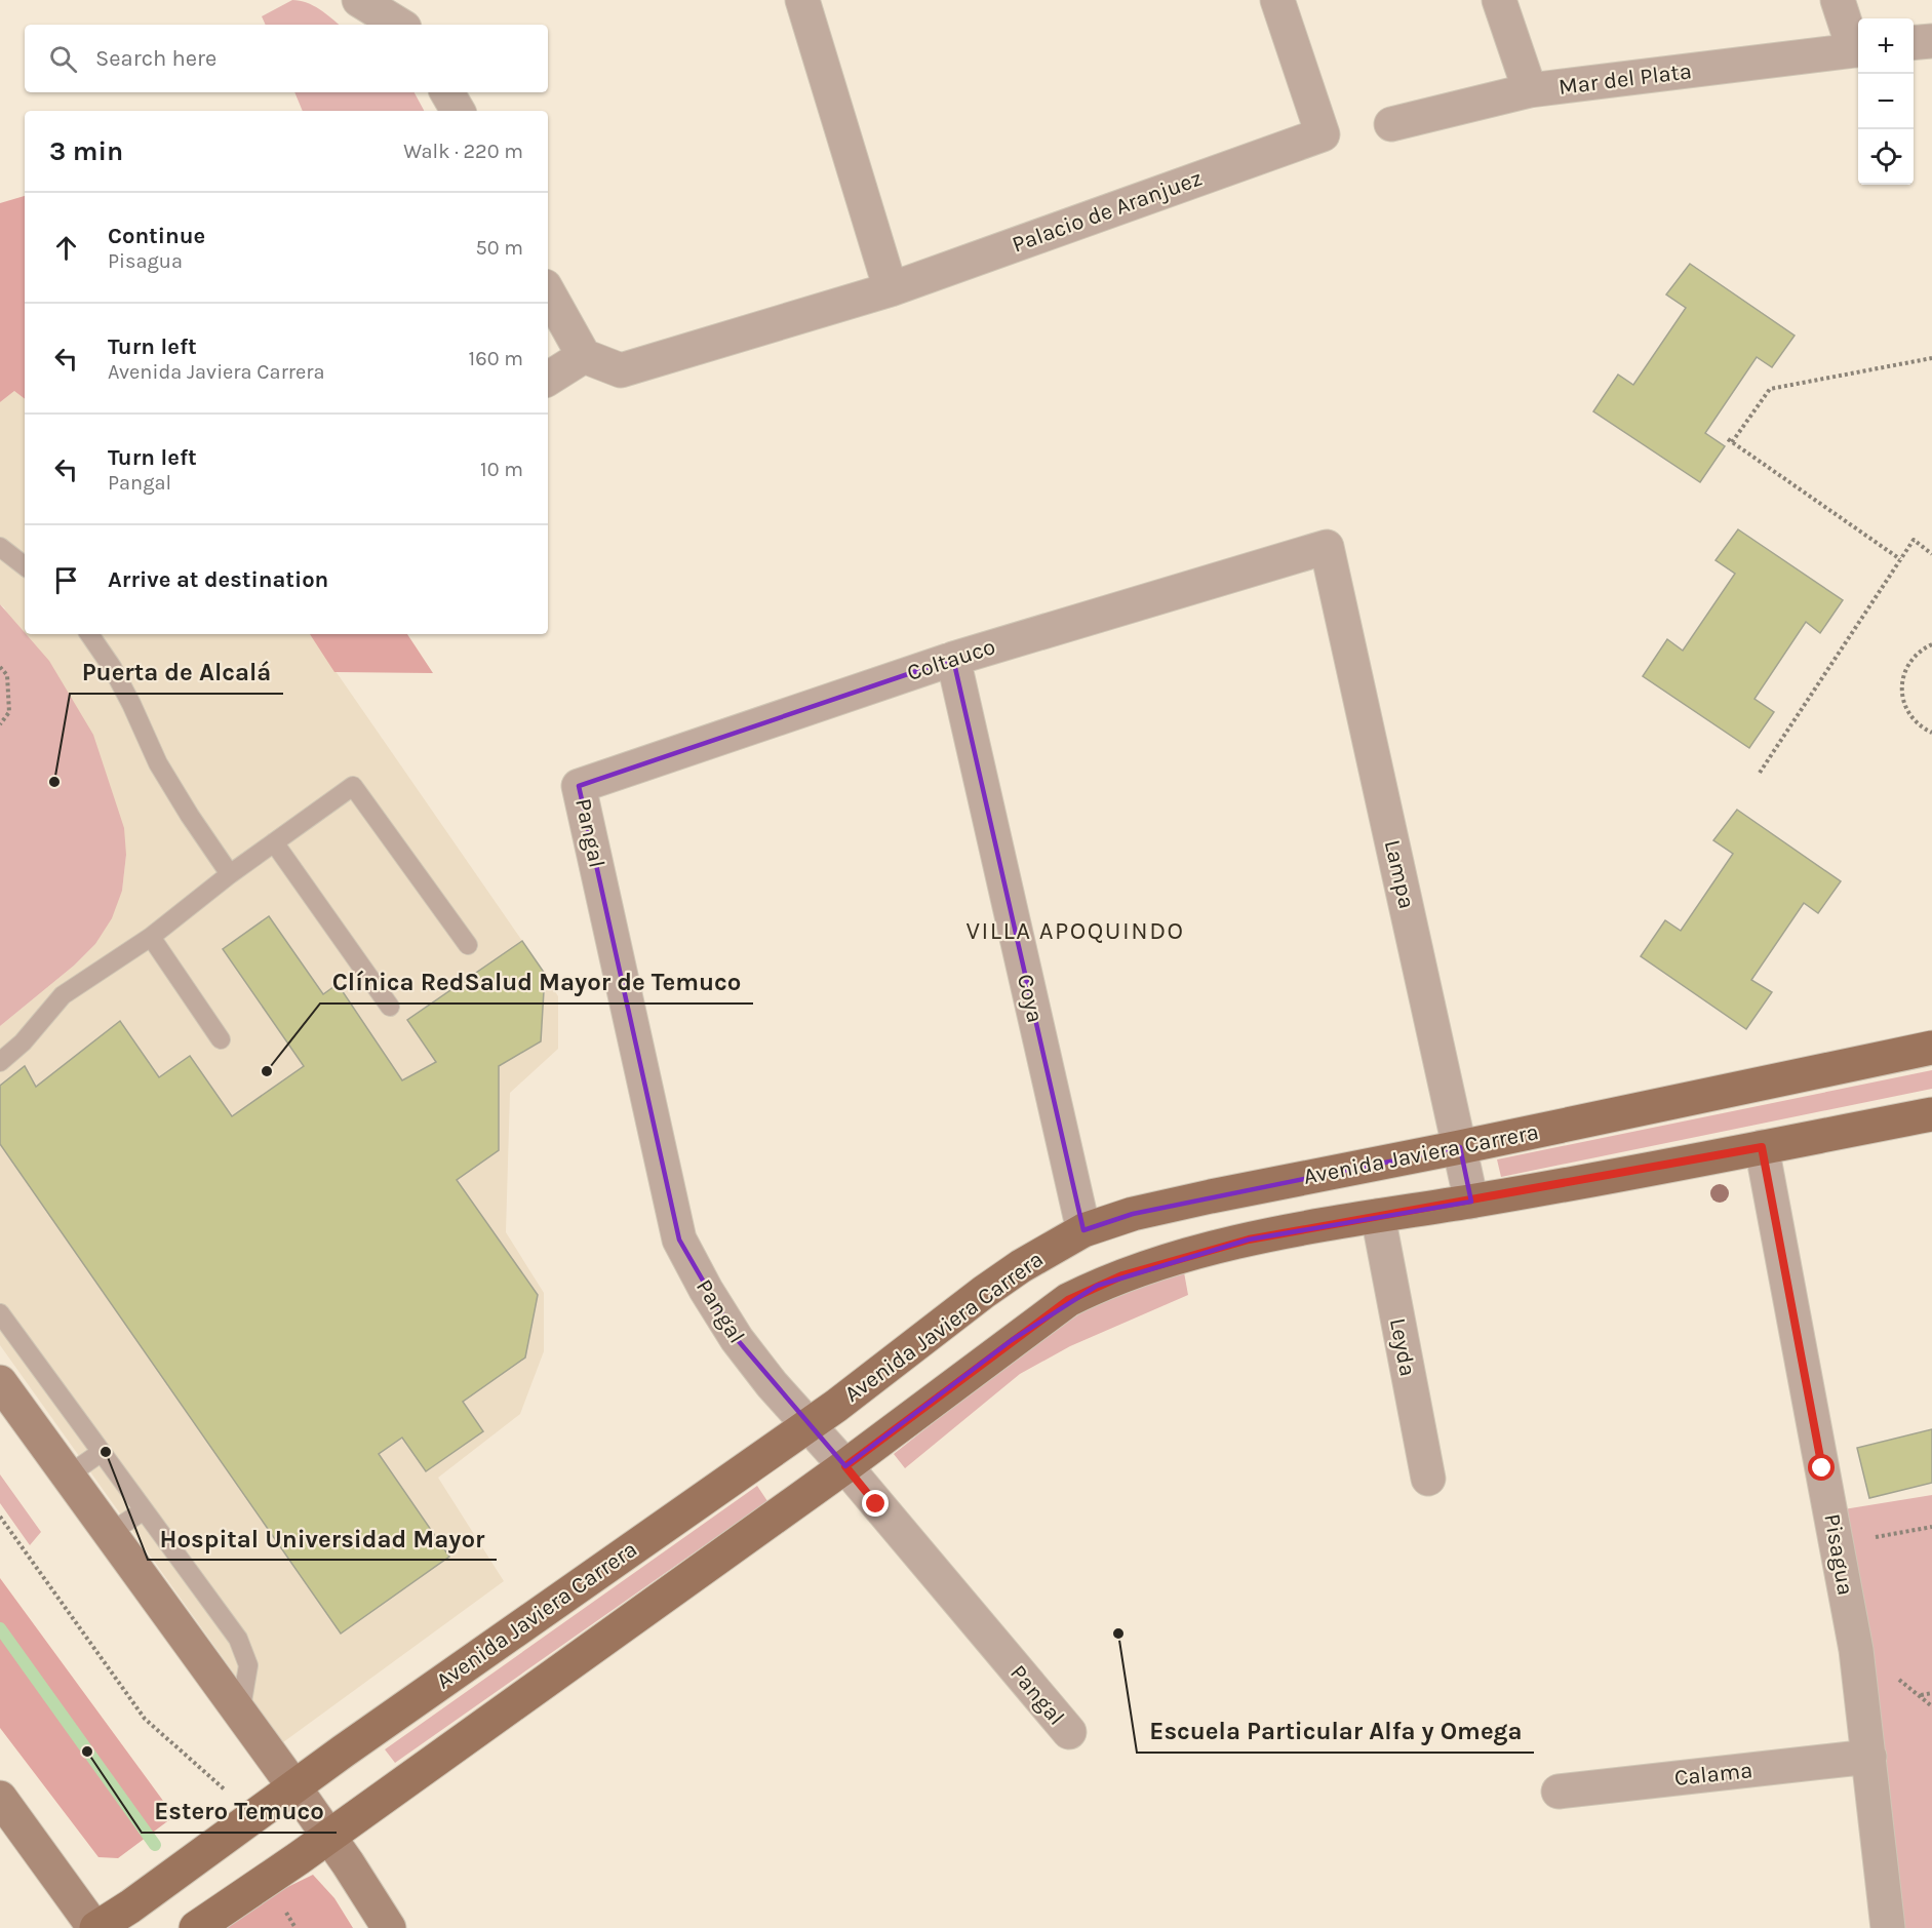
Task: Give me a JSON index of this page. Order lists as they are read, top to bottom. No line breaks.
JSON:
{"streets":{"main road":["Avenida Javiera Carrera"],"street":["Mar del Plata","Palacio de Aranjuez","Coltauco","Pangal","Lampa","Coya","Leyda","Pisagua","Calama"]},"crossings":[["Coltauco","Pangal"],["Coltauco","Lampa"],["Coltauco","Coya"],["Pangal","Avenida Javiera Carrera"],["Lampa","Avenida Javiera Carrera"],["Coya","Avenida Javiera Carrera"],["Pisagua","Calama"]],"districts":["VILLA APOQUINDO"],"places":["Puerta de Alcalá","Clínica RedSalud Mayor de Temuco","Hospital Universidad Mayor","Escuela Particular Alfa y Omega","Estero Temuco"],"page":{"map_buttons":["+","−"],"search":"Search here","heading":["3 min","Walk · 220 m"],"list":[["Continue","Pisagua","50 m"],["Turn left","Avenida Javiera Carrera","160 m"],["Turn left","Pangal","10 m"],"Arrive at destination"]}}
